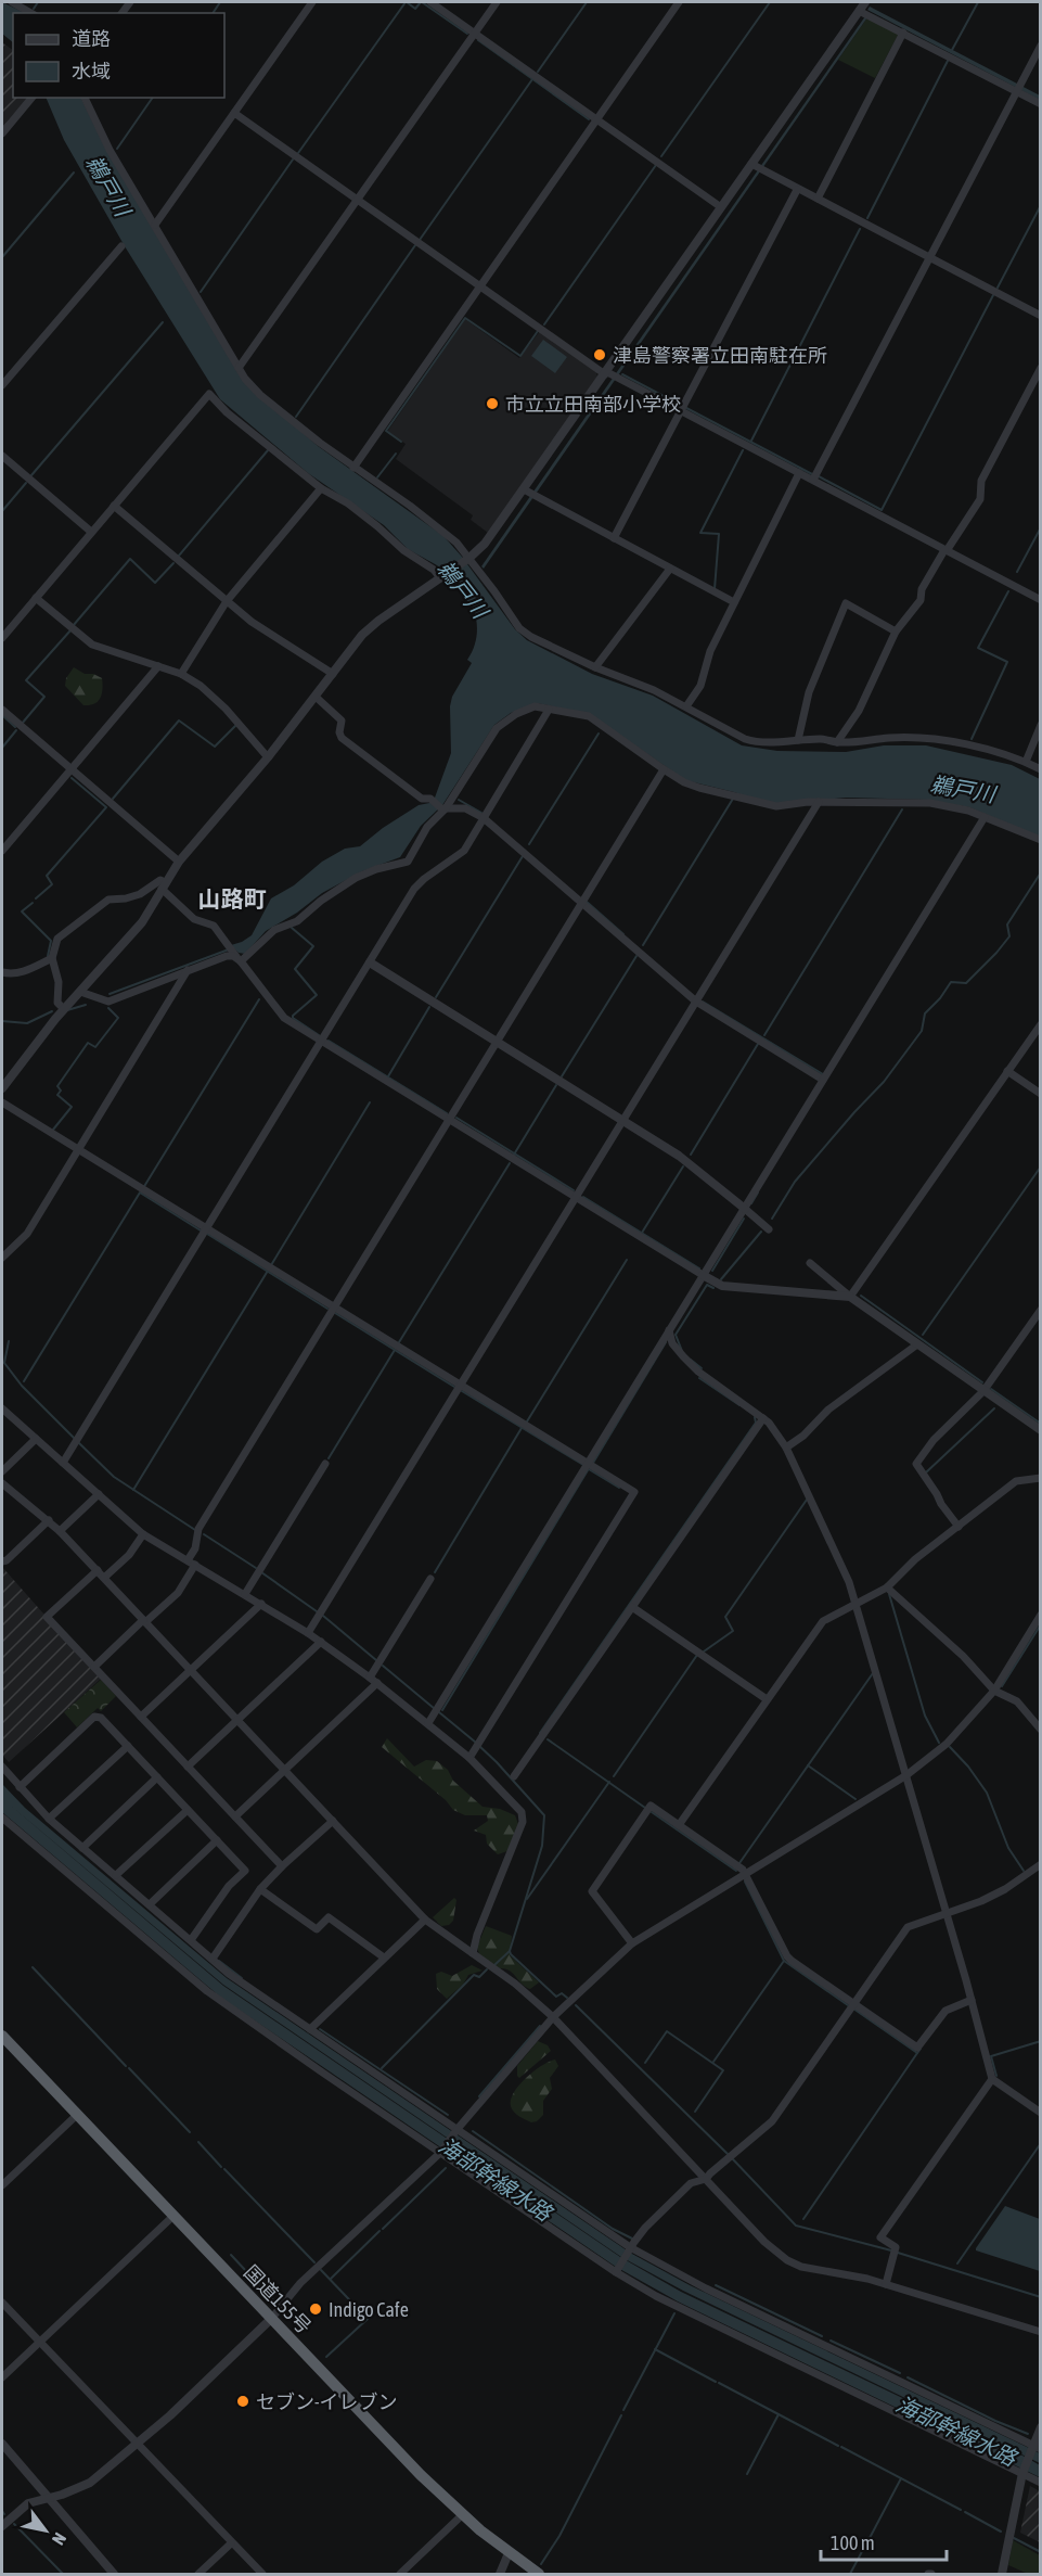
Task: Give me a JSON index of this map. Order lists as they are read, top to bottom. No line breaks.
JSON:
{"streets":{"highway":["国道155号"]},"districts":["山路町"],"water":["鵜戸川","海部幹線水路"],"places":["津島警察署立田南駐在所","市立立田南部小学校","Indigo Cafe","セブン-イレブン"],"legend":["道路","水域"],"scale_bar":"100 m","north":"bottom right"}
